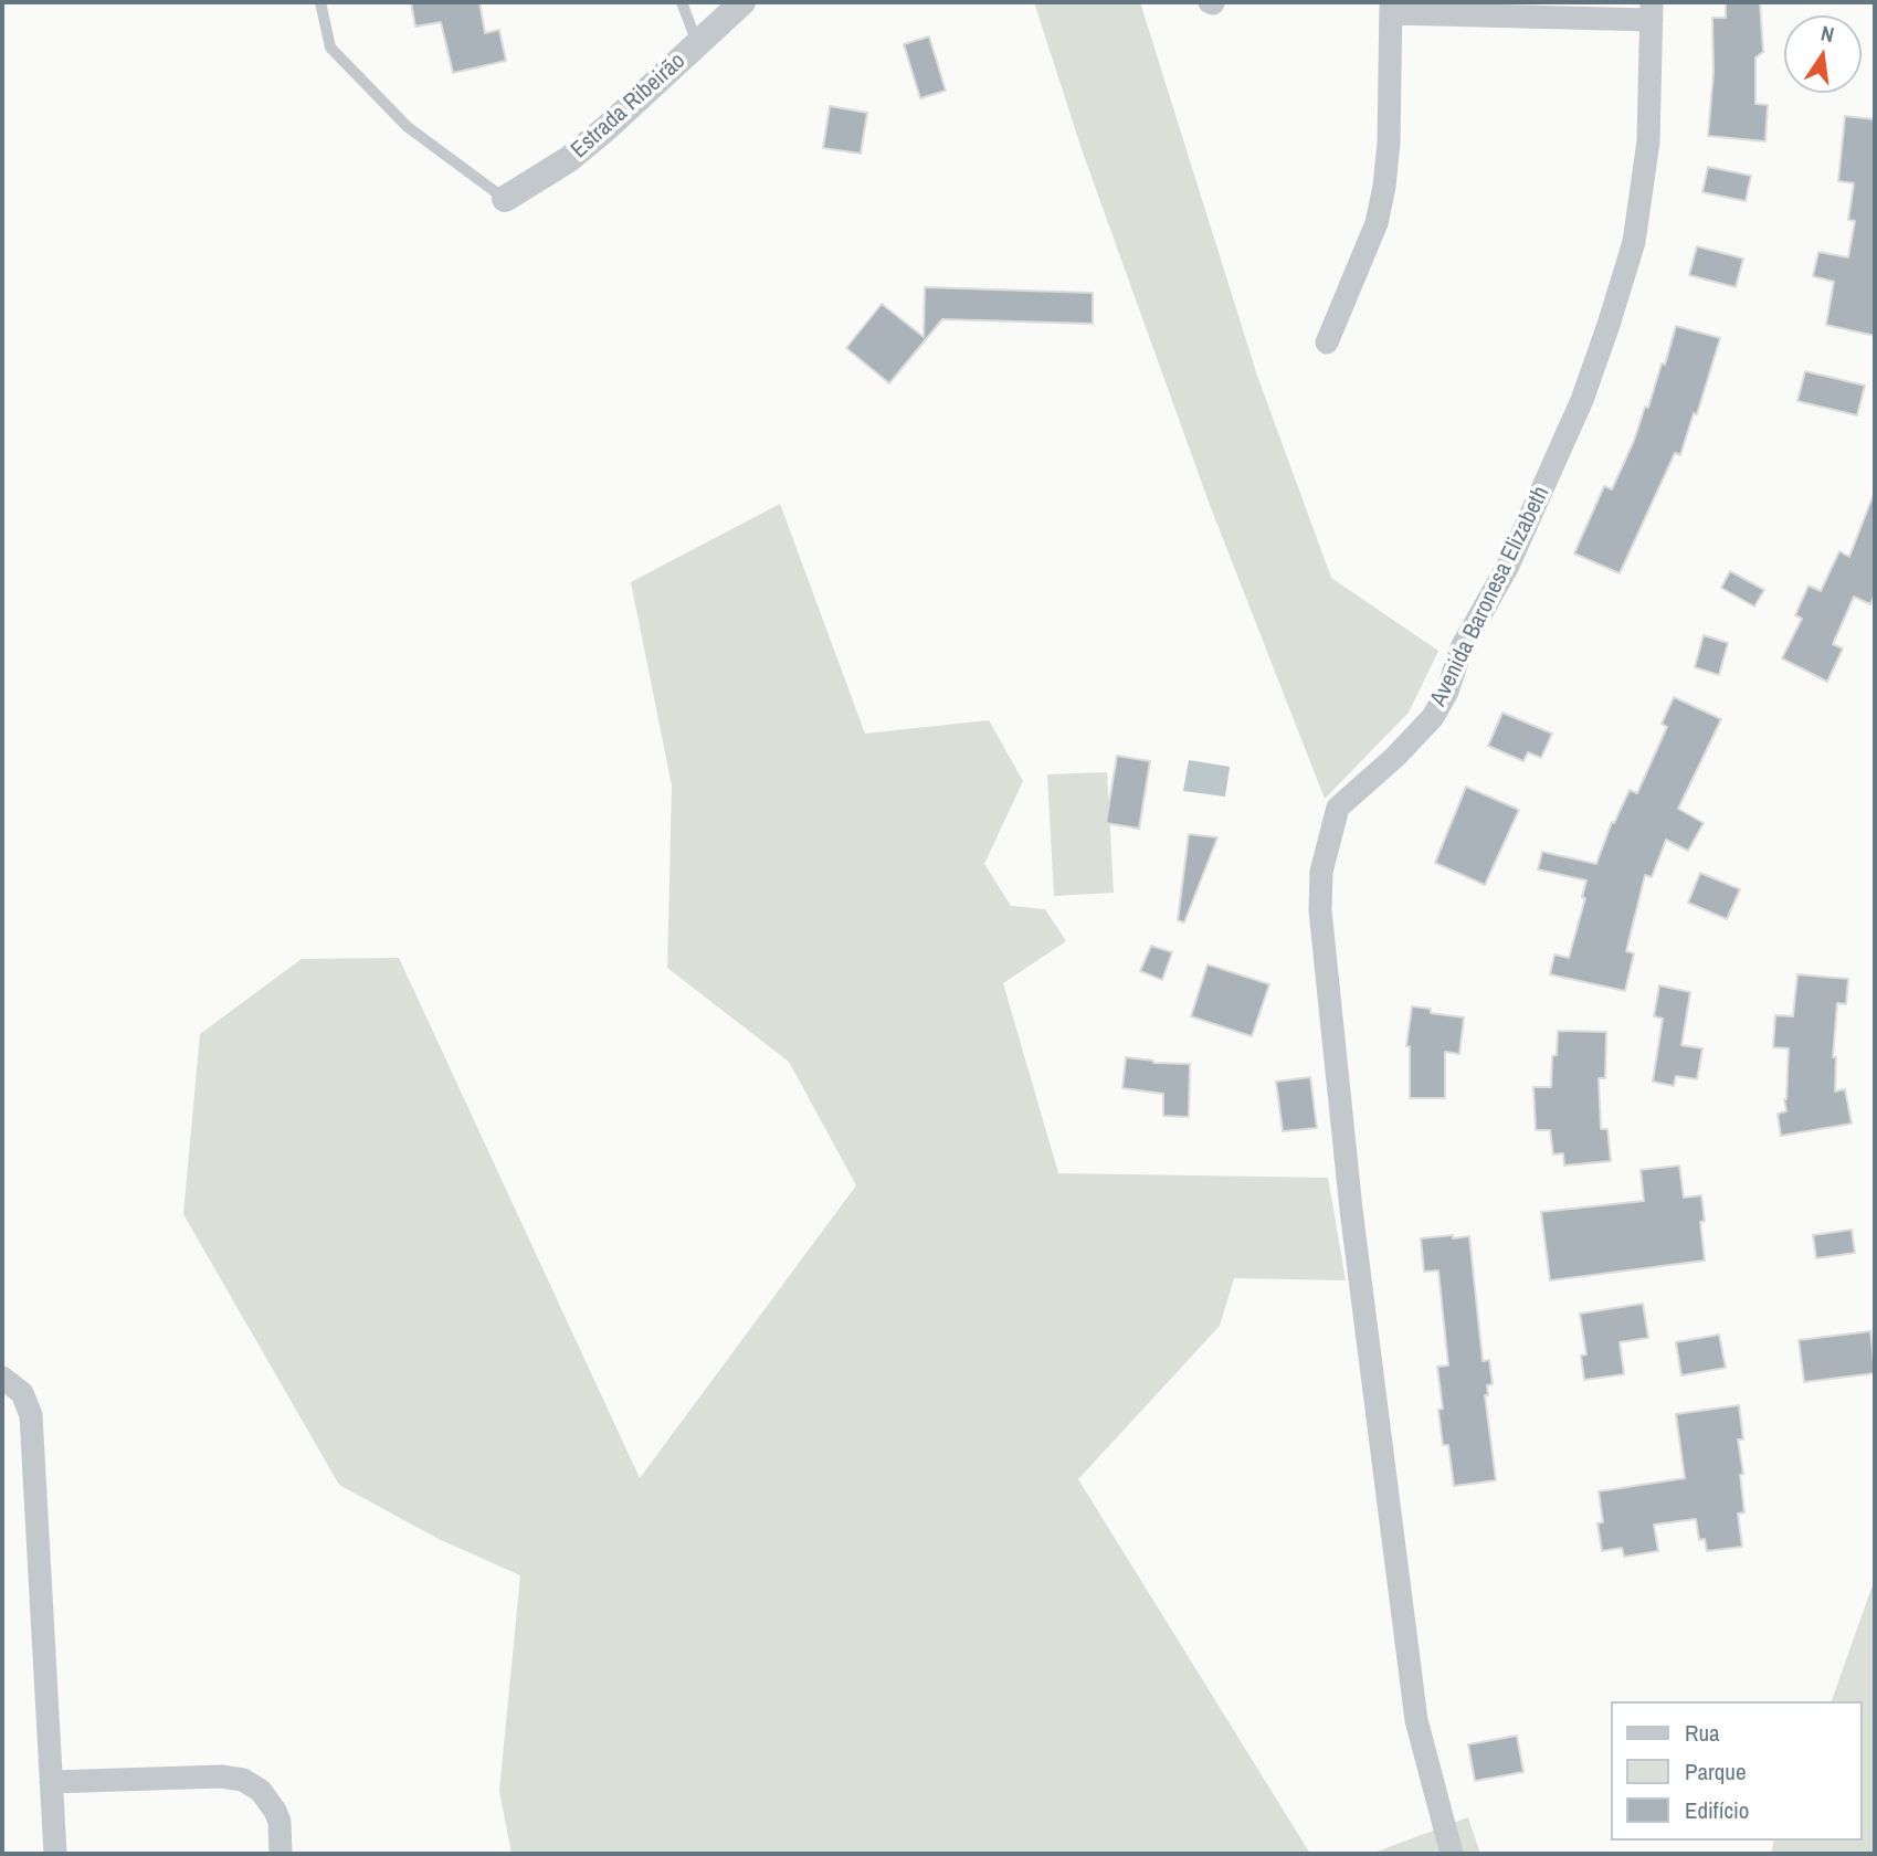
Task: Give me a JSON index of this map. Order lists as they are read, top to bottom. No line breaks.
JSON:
{"streets":{"street":["Estrada Ribeirão","Avenida Baronesa Elizabeth"]},"legend":["Rua","Parque","Edifício"],"north":"top"}
